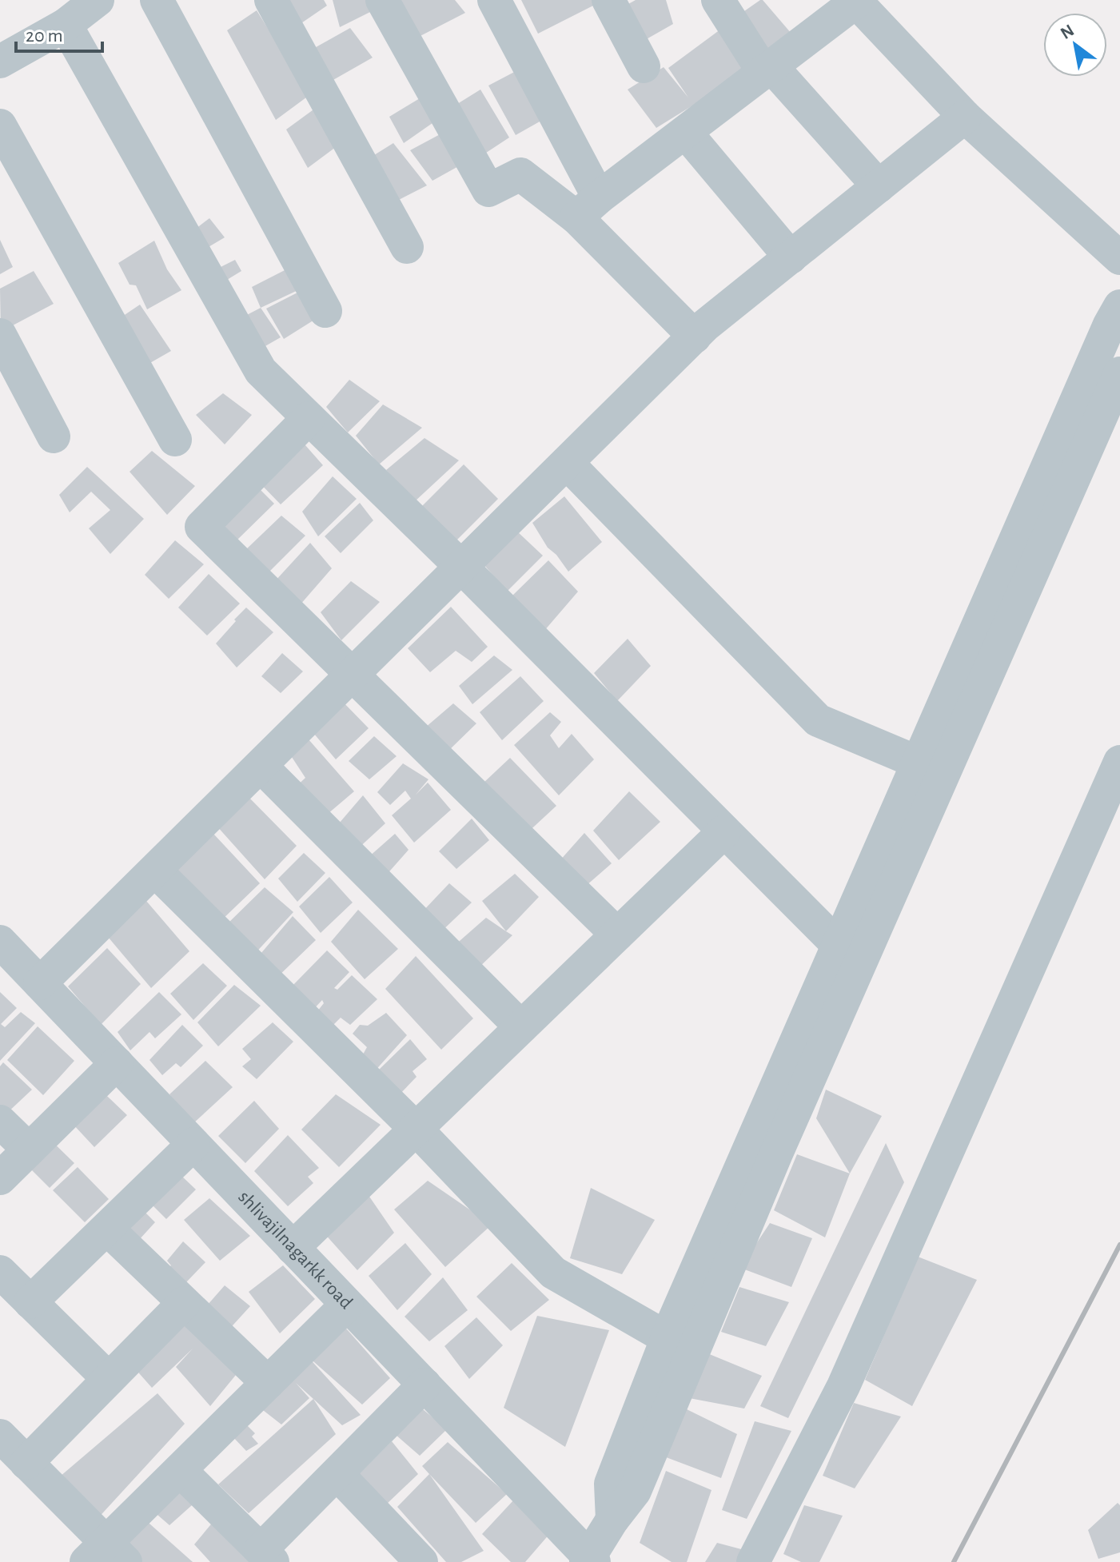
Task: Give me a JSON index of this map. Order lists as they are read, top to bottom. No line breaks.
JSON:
{"streets":{"street":["shlivajilnagarkk road"]},"scale_bar":"20 m","north":"top left"}
